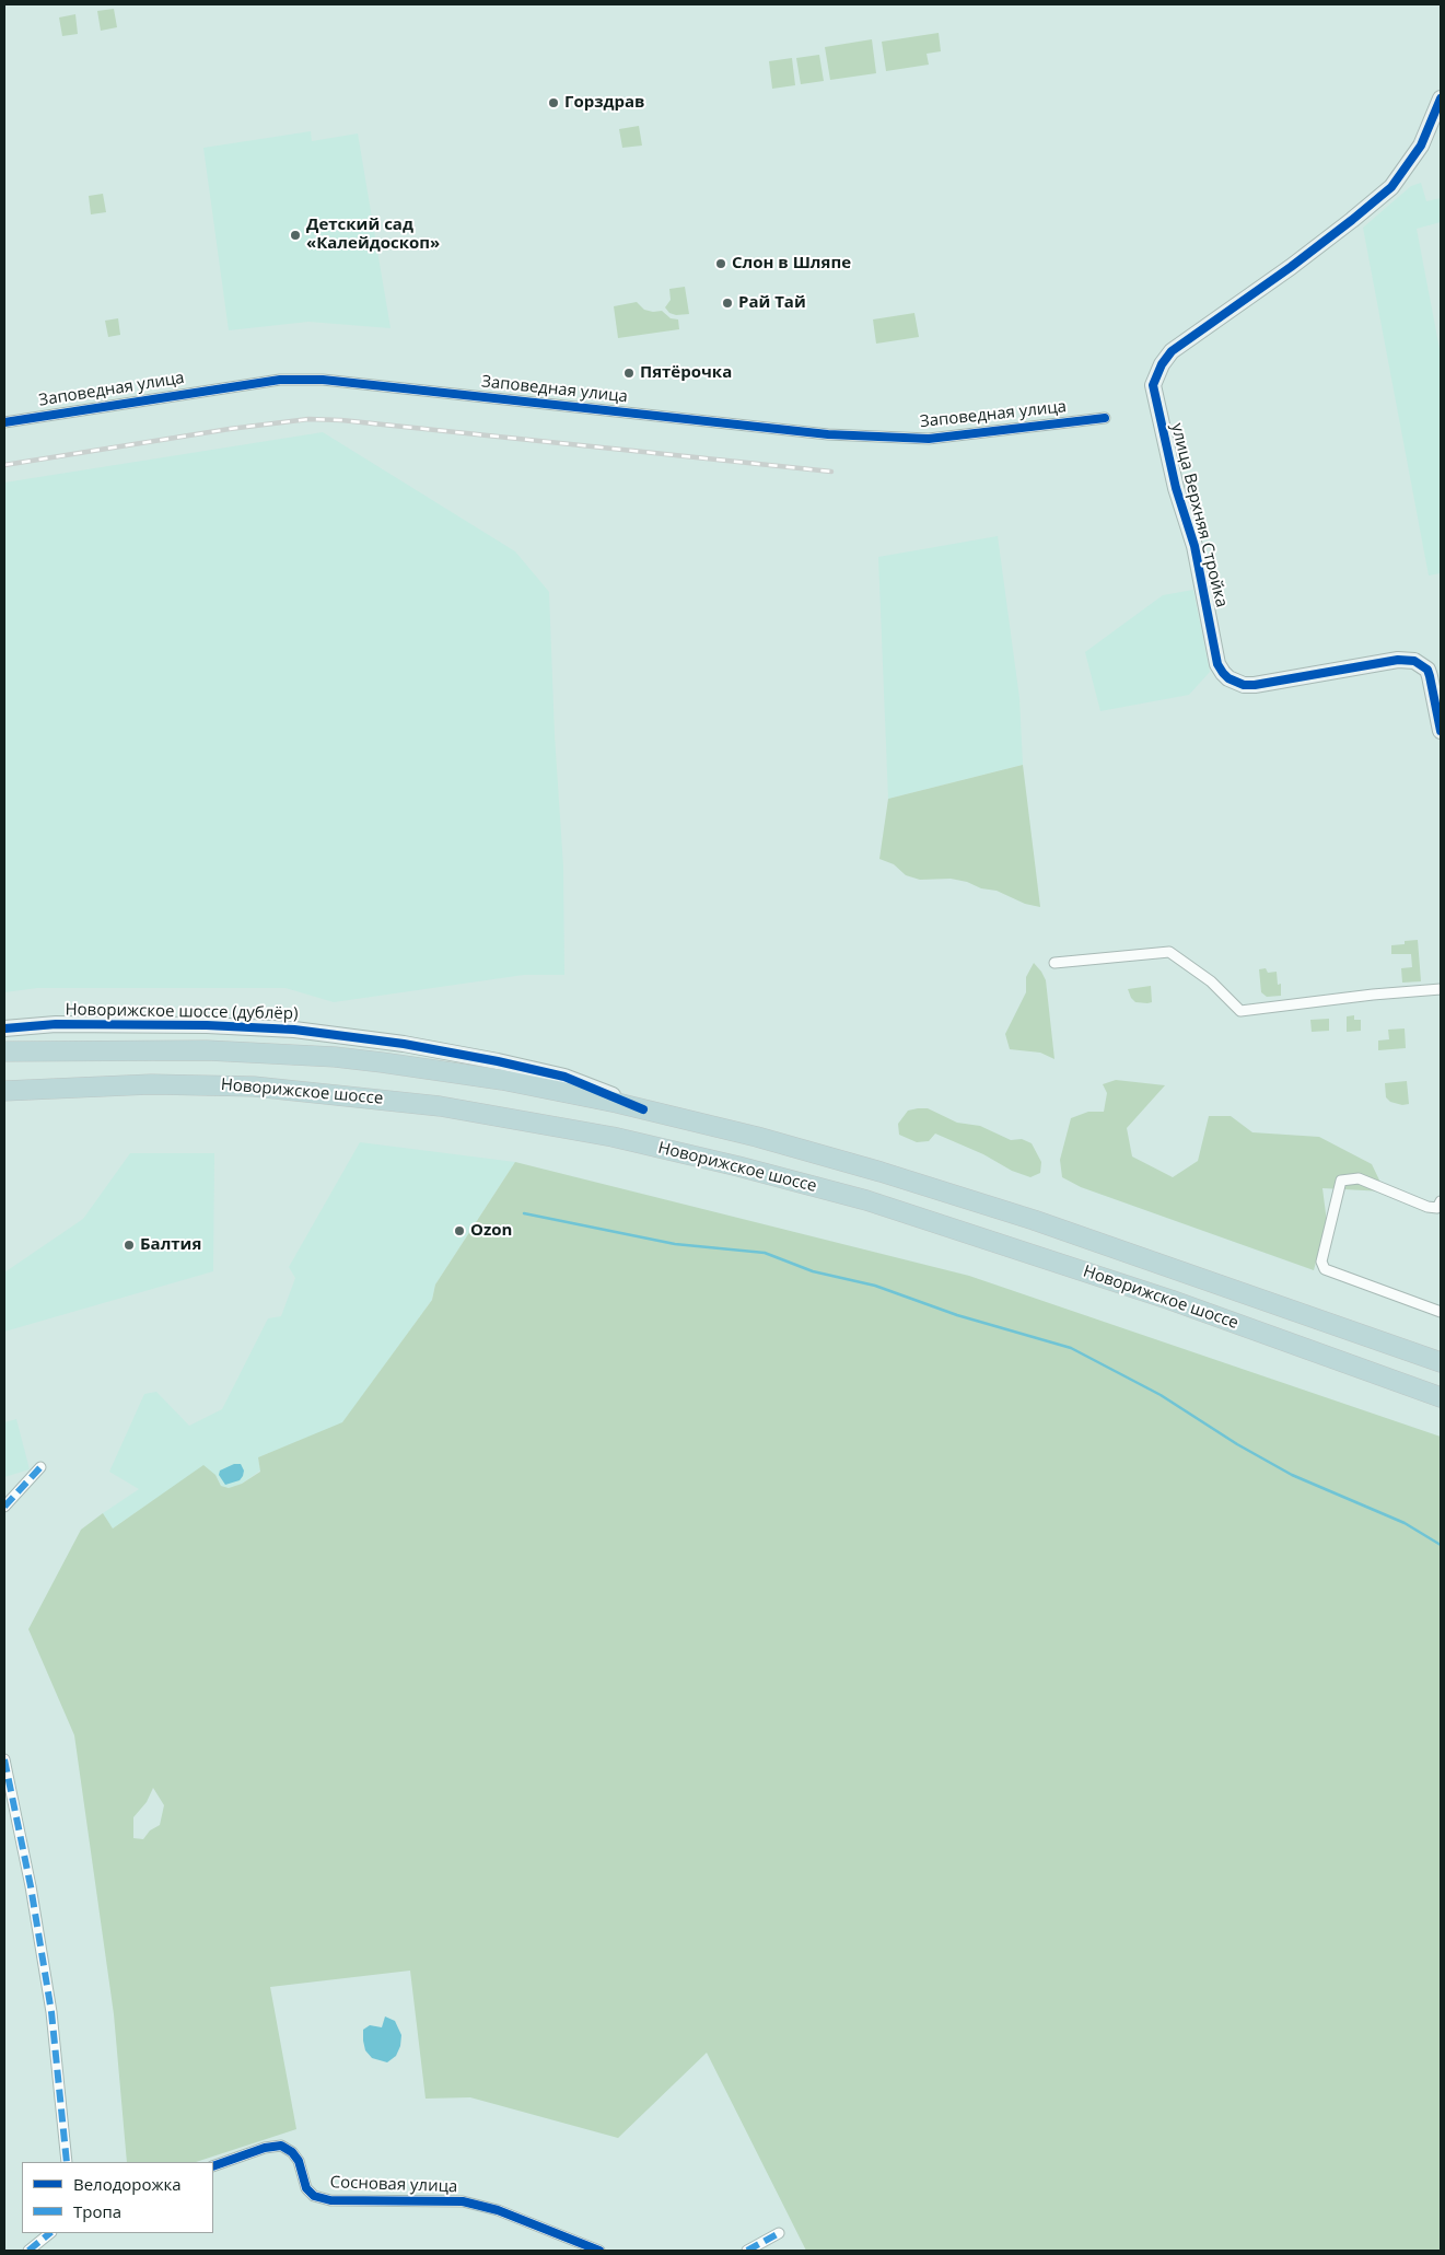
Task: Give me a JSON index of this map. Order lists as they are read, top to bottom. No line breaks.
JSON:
{"streets":{"highway":["Новорижское шоссе"],"street":["Заповедная улица","улица Верхняя Стройка","Новорижское шоссе (дублёр)","Сосновая улица"]},"crossings":[["Новорижское шоссе (дублёр)","Новорижское шоссе"]],"places":["Горздрав","Детский сад «Калейдоскоп»","Слон в Шляпе","Рай Тай","Пятёрочка","Ozon","Балтия"],"legend":["Велодорожка","Тропа"]}
